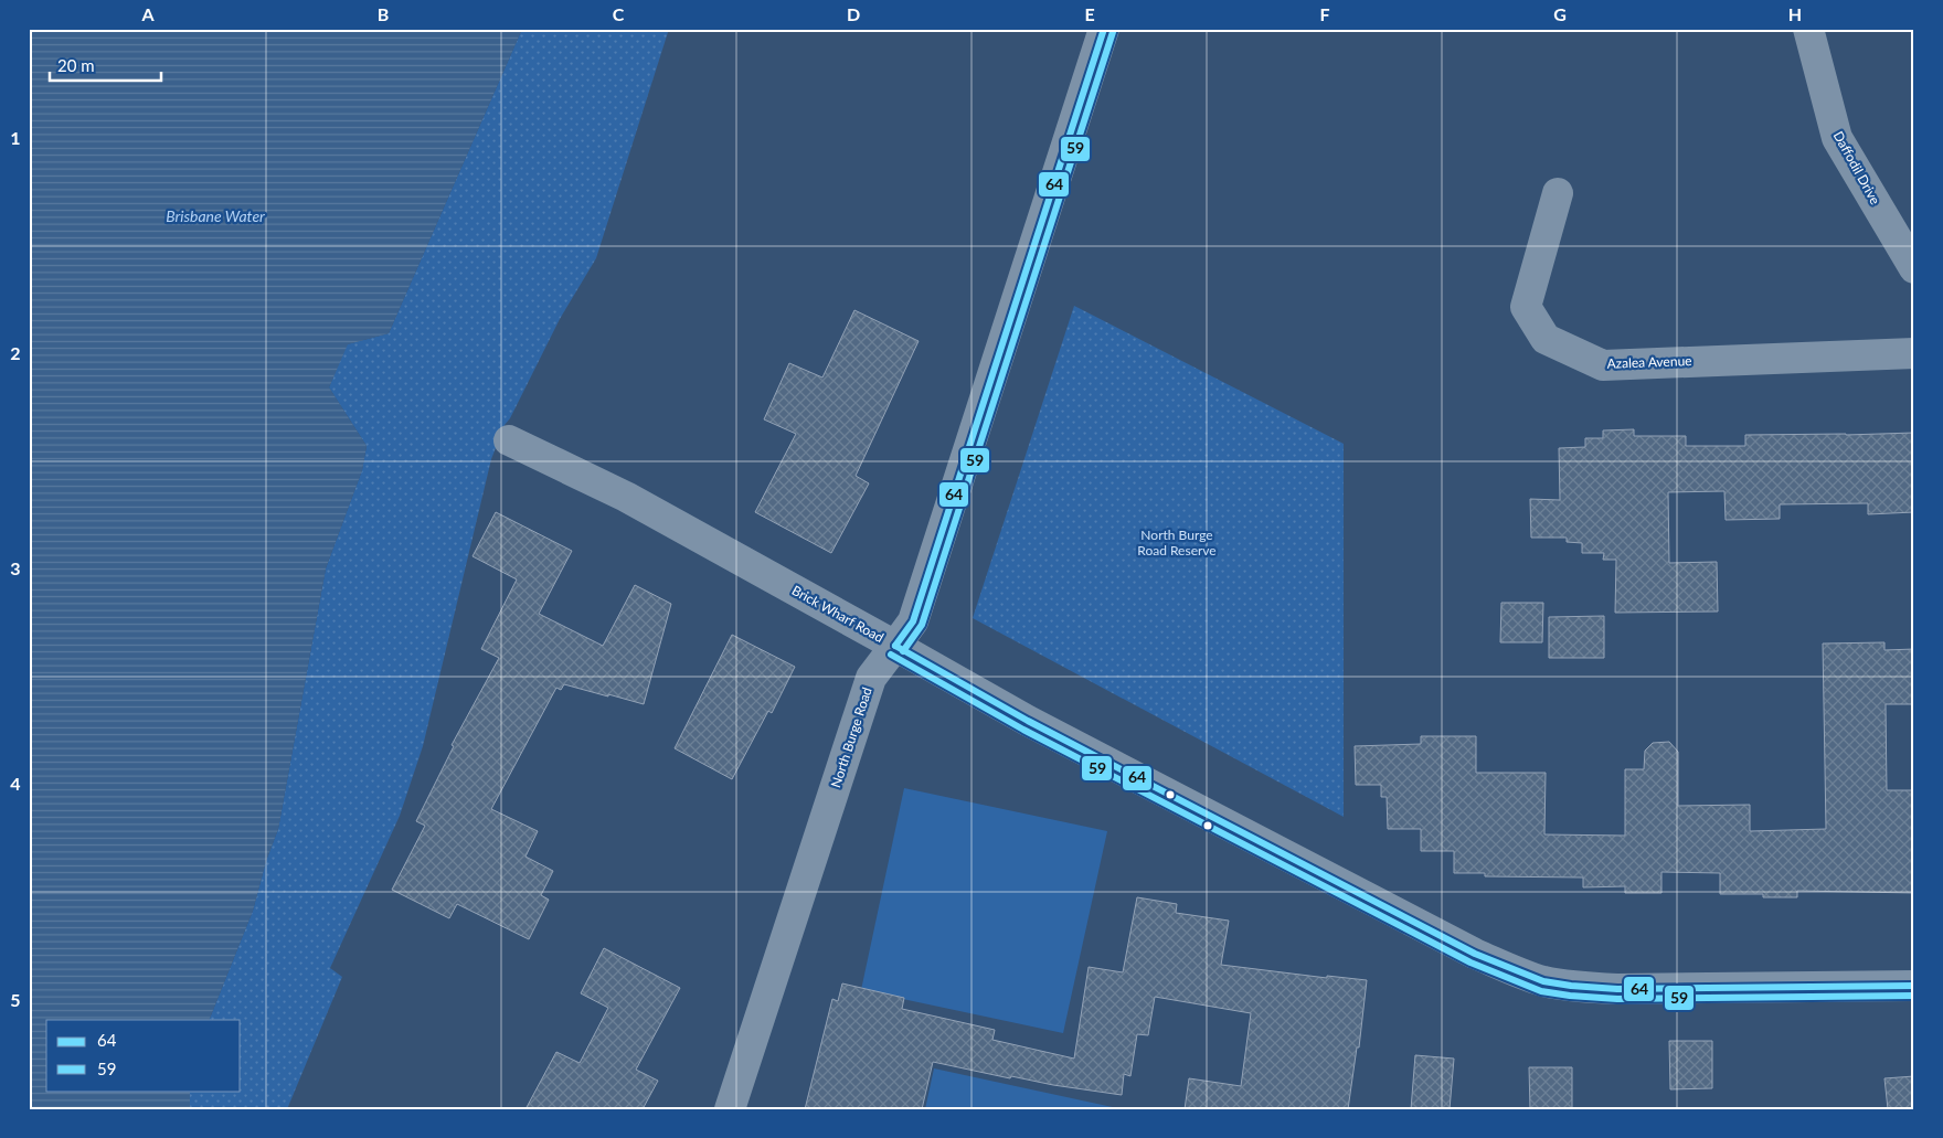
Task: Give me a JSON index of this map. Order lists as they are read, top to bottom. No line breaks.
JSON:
{"streets":{"street":["Daffodil Drive","Azalea Avenue","Brick Wharf Road","North Burge Road"]},"crossings":[["Brick Wharf Road","North Burge Road"]],"water":["Brisbane Water"],"parks":["North Burge Road Reserve"],"lines":["transit line 64","transit line 59"],"legend":["64","59"],"scale_bar":"20 m","grid":{"columns":["A","B","C","D","E","F","G","H"],"rows":["1","2","3","4","5"]}}
